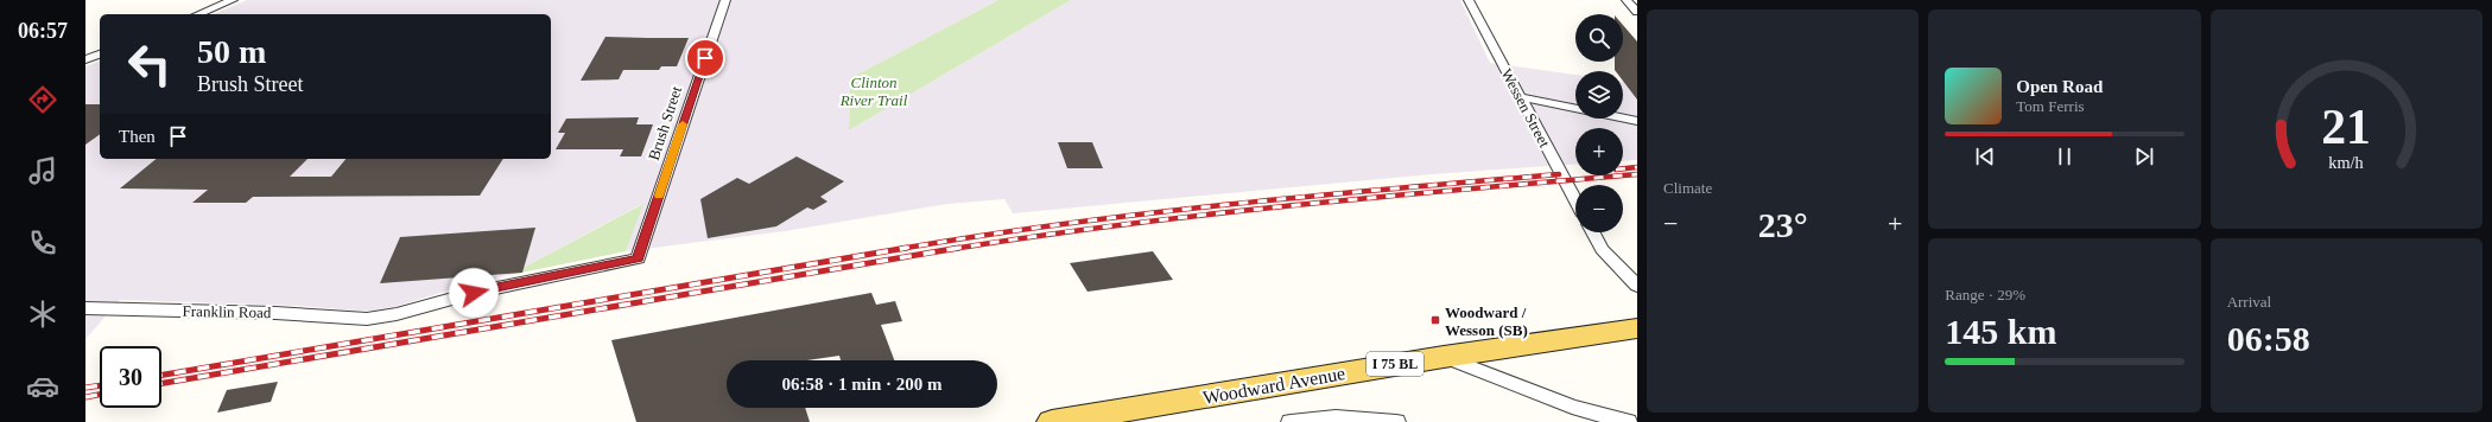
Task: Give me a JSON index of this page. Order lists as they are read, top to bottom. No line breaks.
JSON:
{"streets":{"main road":["I 75 BL","Woodward Avenue"],"street":["Wessen Street","Brush Street","Franklin Road"]},"crossings":[["Brush Street","Franklin Road"]],"parks":["Clinton River Trail"],"places":{"transit":["Woodward / Wesson (SB)"]},"page":{"tabs":"06:57","tile":["Climate",["Range · 29%","145 km"],["Arrival","06:58"]],"map_buttons":["+","−"],"turn":["50 m","Brush Street"],"song":["Open Road","Tom Ferris"],"then":"Then","heat":["−","23°","+"],"limit":"30","trip":"06:58 · 1 min · 200 m","gauge":["21","km/h"]}}
